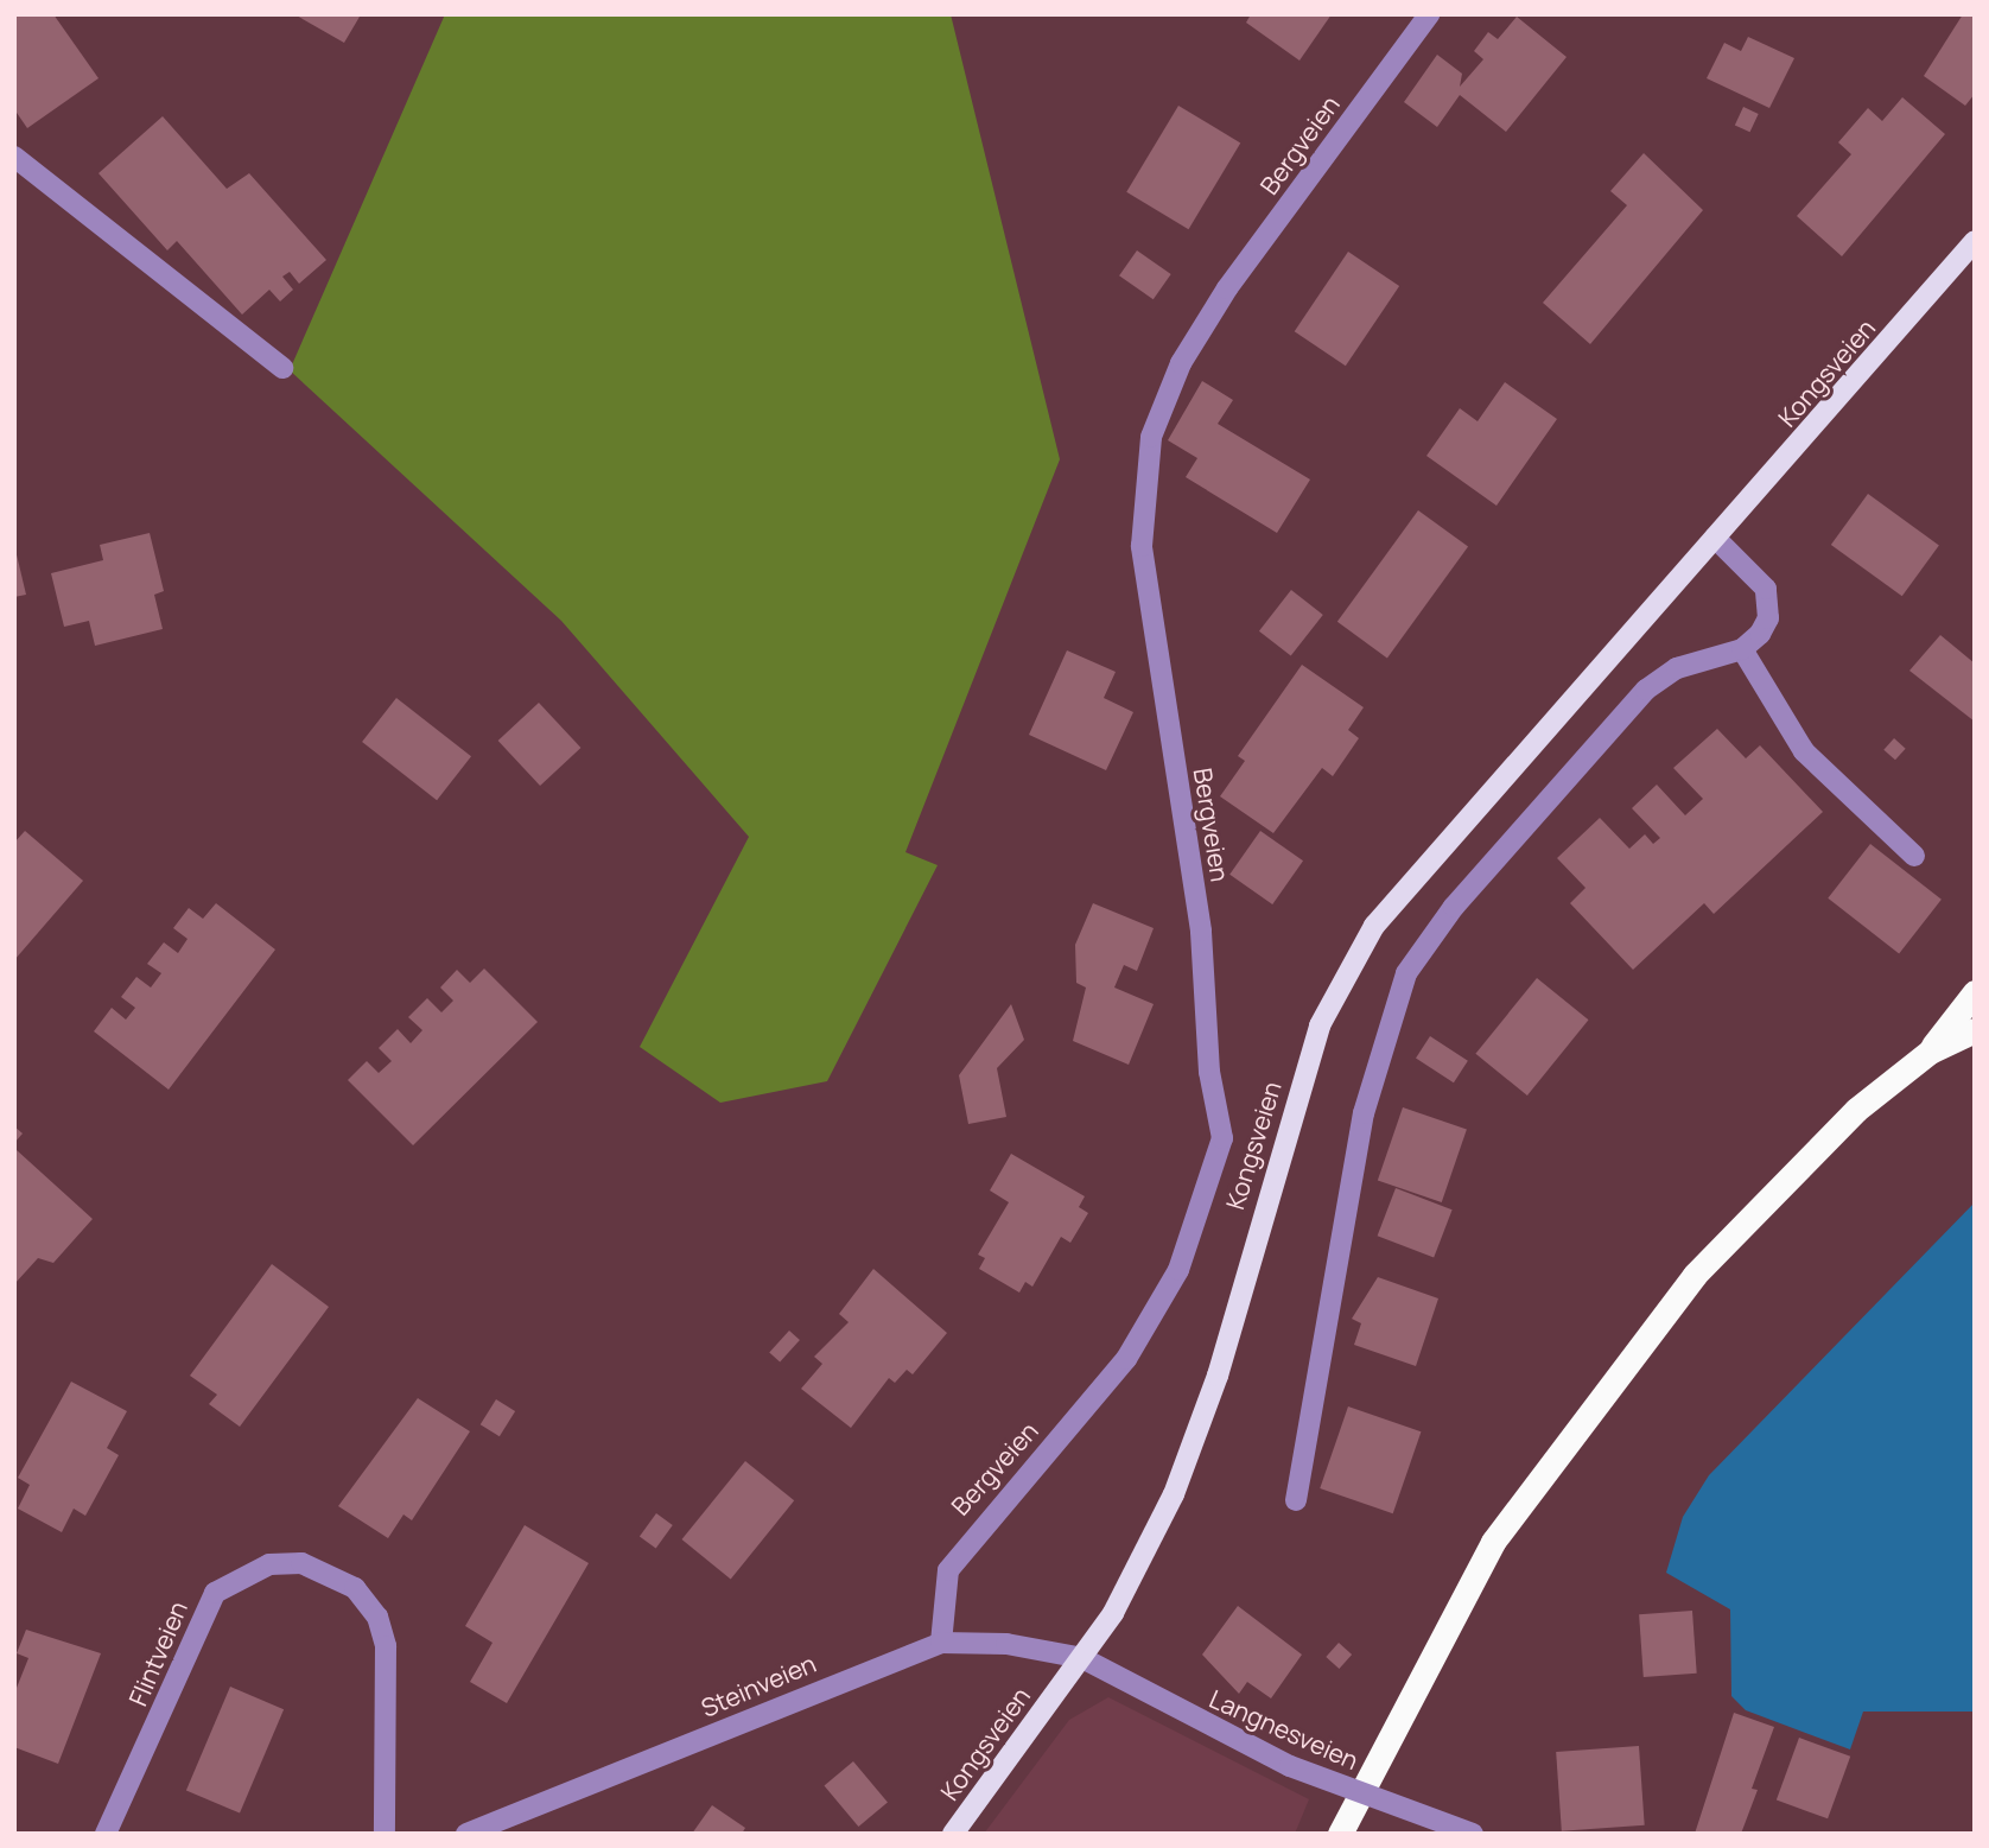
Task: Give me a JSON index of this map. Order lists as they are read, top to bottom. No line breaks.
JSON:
{"streets":{"main road":["Kongsveien"],"street":["Bergveien","Flintveien","Steinveien","Langnesveien"]},"crossings":[["Bergveien","Steinveien"],["Kongsveien","Steinveien"],["Kongsveien","Langnesveien"],["Steinveien","Langnesveien"]]}
